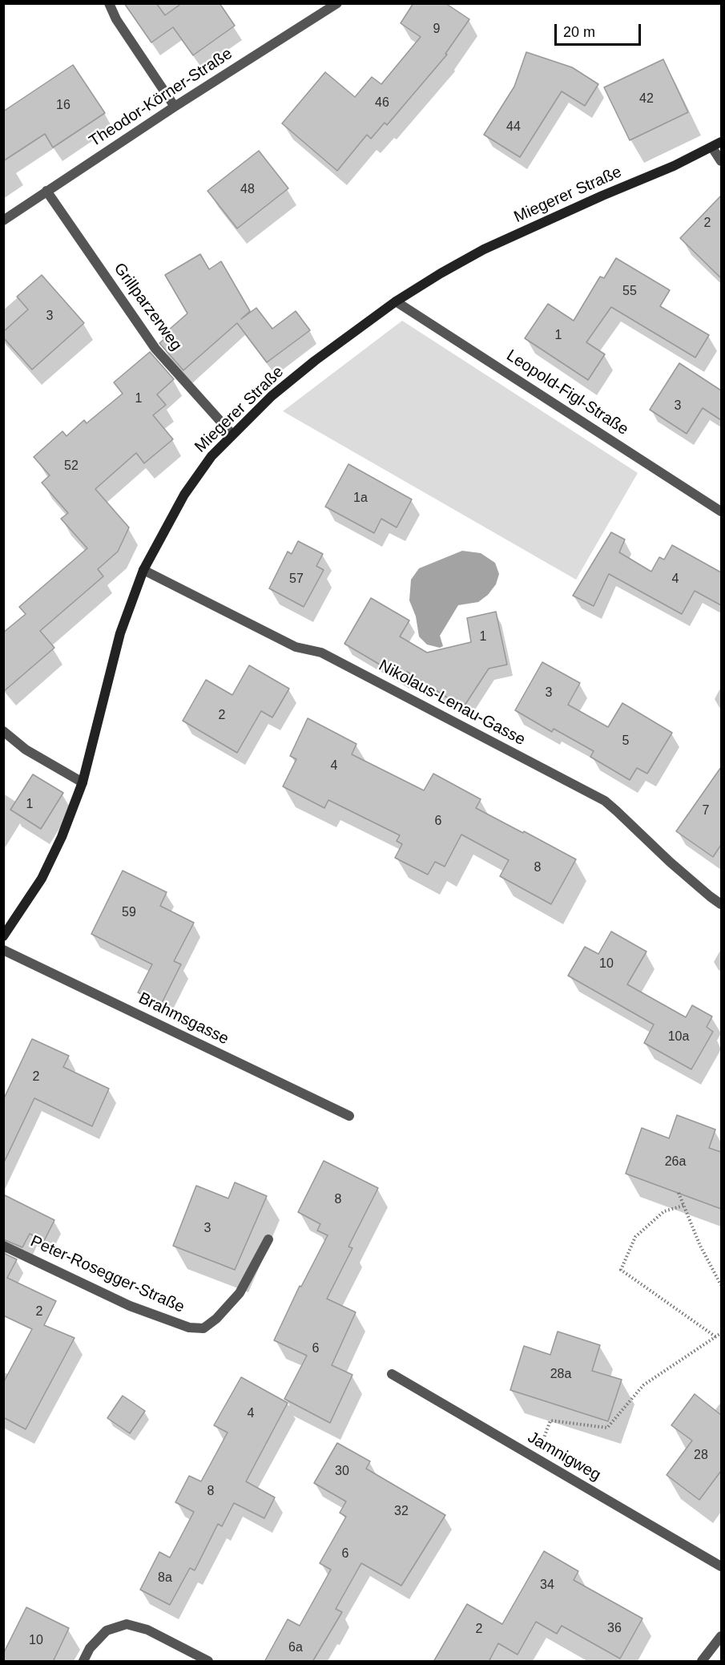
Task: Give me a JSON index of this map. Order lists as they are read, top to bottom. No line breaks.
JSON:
{"streets":{"main road":["Miegerer Straße"],"street":["Theodor-Körner-Straße","Grillparzerweg","Leopold-Figl-Straße","Nikolaus-Lenau-Gasse","Brahmsgasse","Peter-Rosegger-Straße","Jamnigweg"]},"crossings":[["Theodor-Körner-Straße","Grillparzerweg"],["Miegerer Straße","Grillparzerweg"],["Miegerer Straße","Leopold-Figl-Straße"],["Miegerer Straße","Nikolaus-Lenau-Gasse"]],"house_numbers":["9","42","46","16","44","48","2","55","3","1","1","3","52","1a","57","4","1","3","2","5","4","1","7","6","8","59","10","10a","2","26a","8","3","2","6","28a","4","28","30","8","32","6","8a","34","36","2","10","6a"],"scale_bar":"20 m"}
